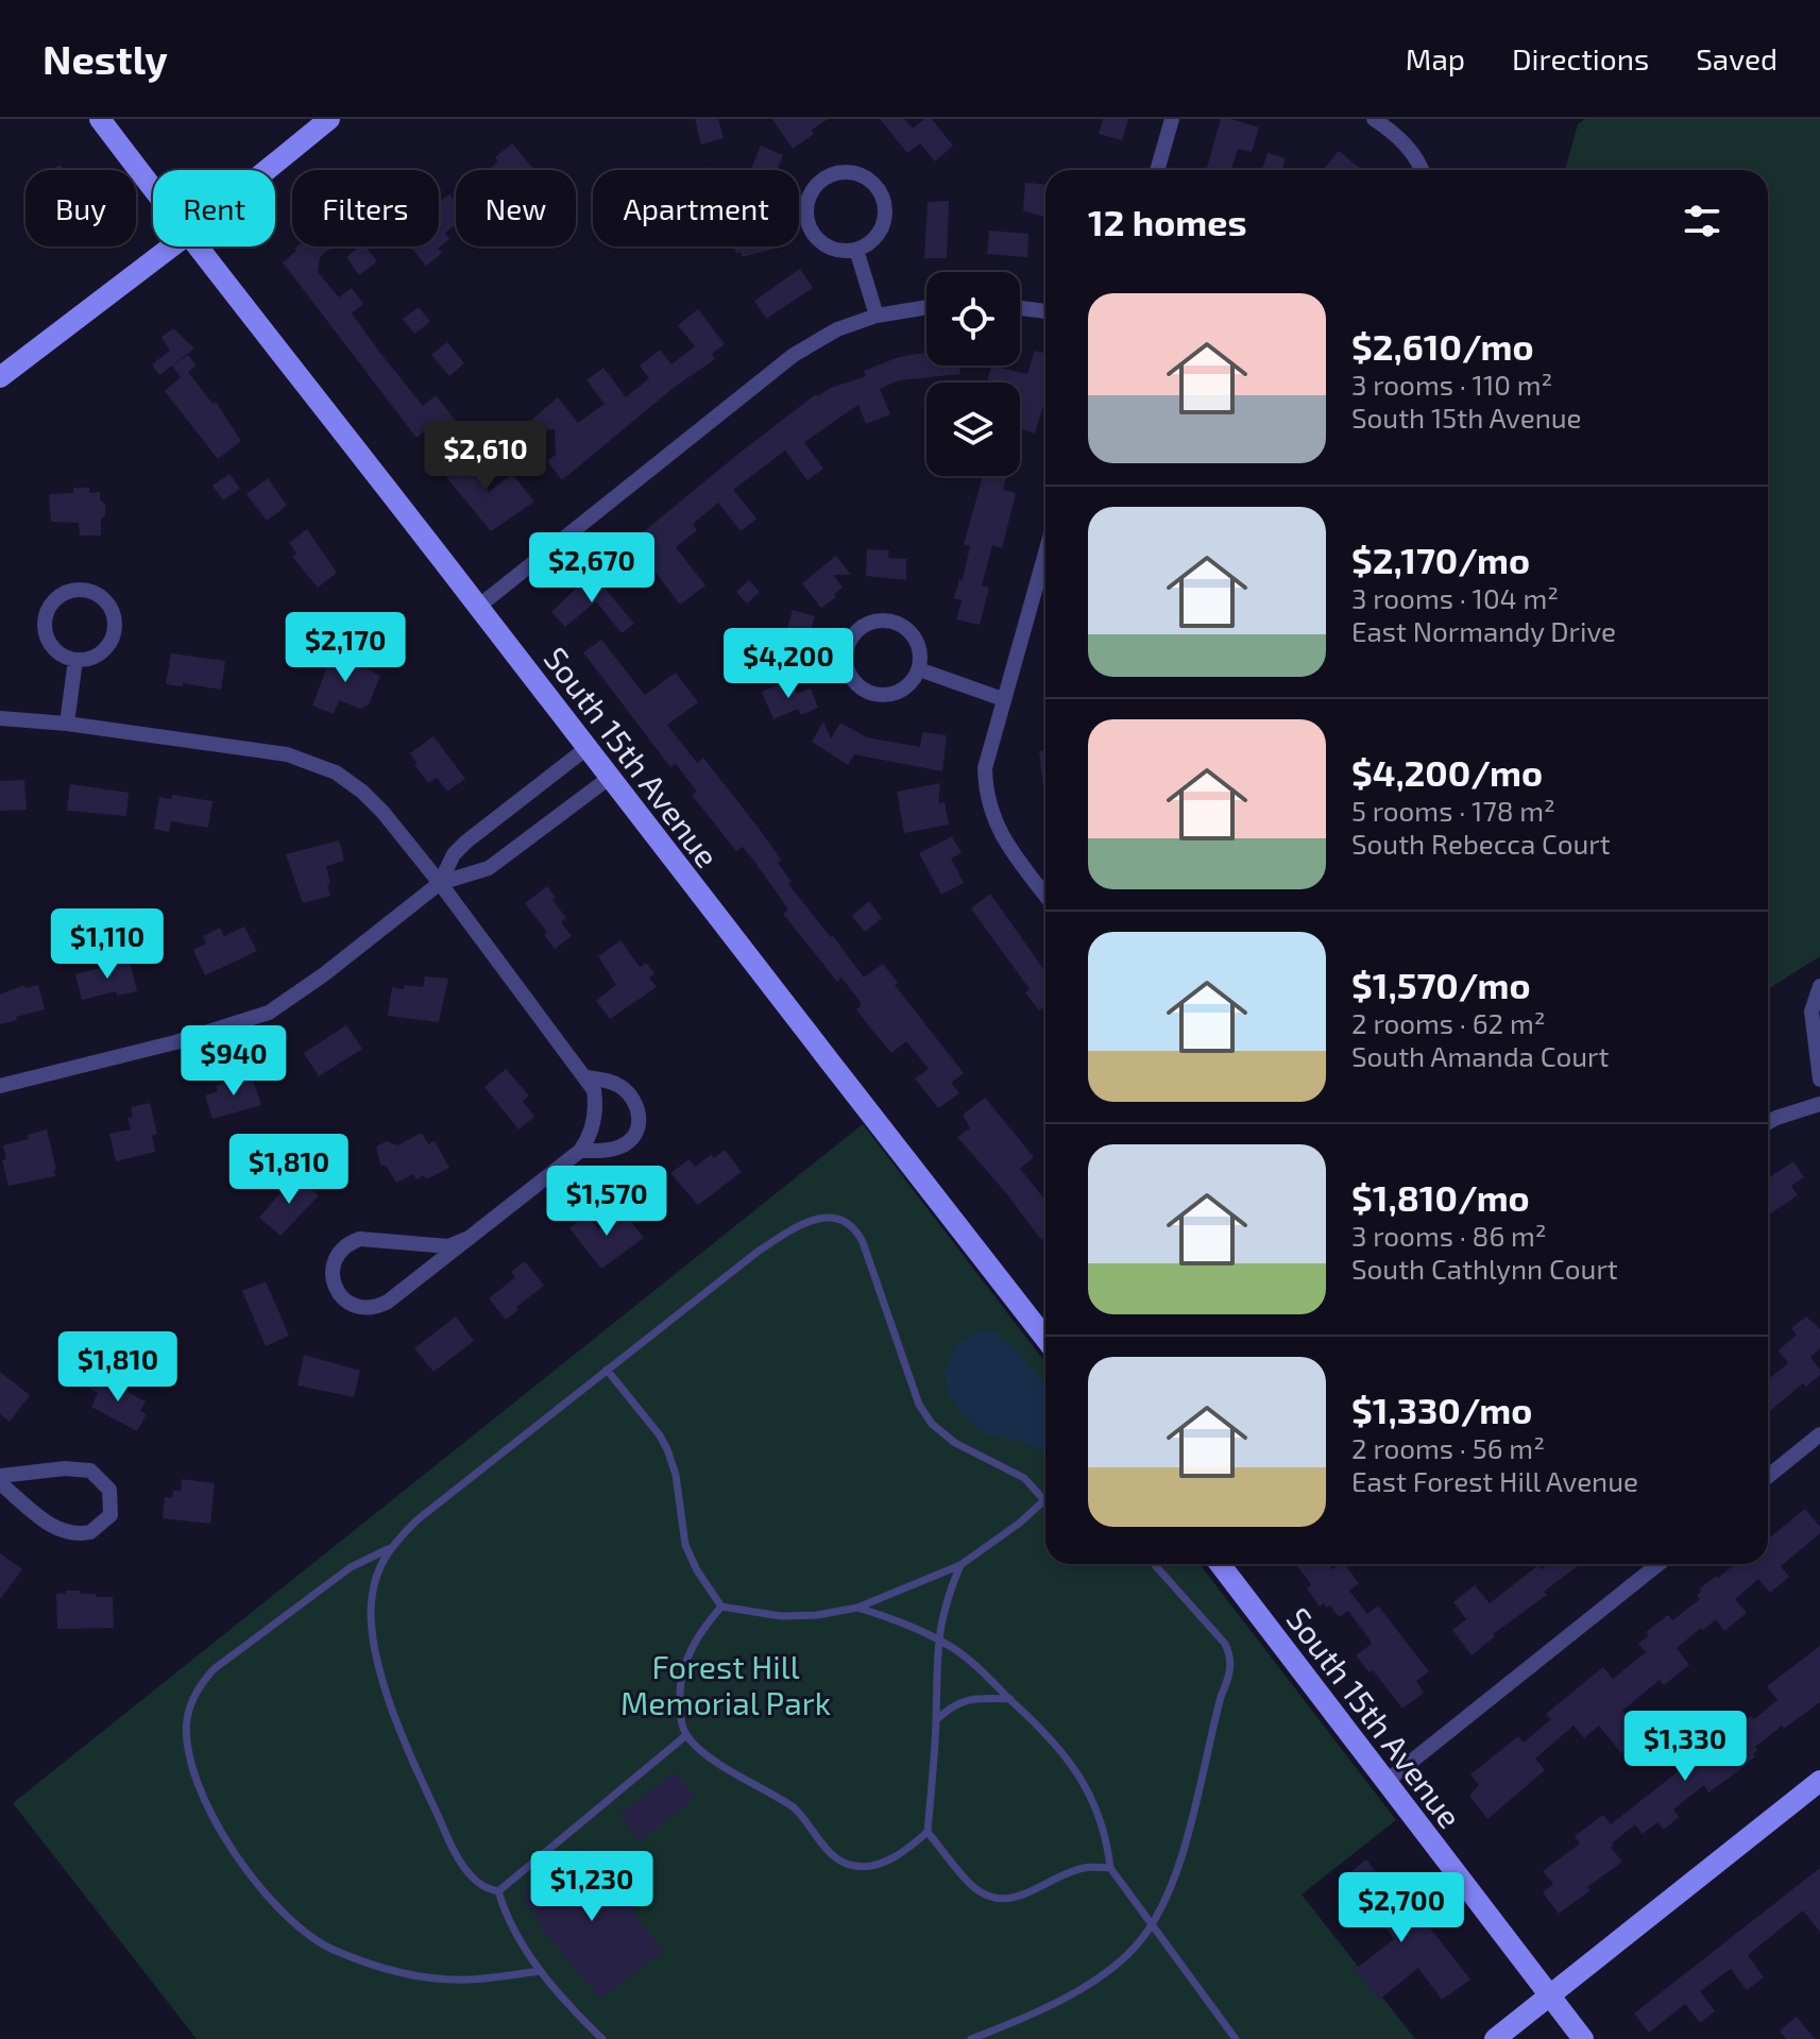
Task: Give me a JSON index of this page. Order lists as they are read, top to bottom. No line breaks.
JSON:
{"streets":{"street":["South 15th Avenue"]},"parks":["Forest Hill Memorial Park"],"page":{"header":"Nestly","nav":["Map","Directions","Saved"],"chip":["Buy","Rent","Filters","New","Apartment"],"heading":"12 homes","list":[{"name":"$2,610/mo","note":"3 rooms · 110 m² · South 15th Avenue"},{"name":"$2,170/mo","note":"3 rooms · 104 m² · East Normandy Drive"},{"name":"$4,200/mo","note":"5 rooms · 178 m² · South Rebecca Court"},{"name":"$1,570/mo","note":"2 rooms · 62 m² · South Amanda Court"},{"name":"$1,810/mo","note":"3 rooms · 86 m² · South Cathlynn Court"},{"name":"$1,330/mo","note":"2 rooms · 56 m² · East Forest Hill Avenue"}],"price":["$2,610","$2,670","$2,170","$4,200","$1,110","$940","$1,810","$1,570","$1,810","$1,330","$1,230","$2,700"]}}
